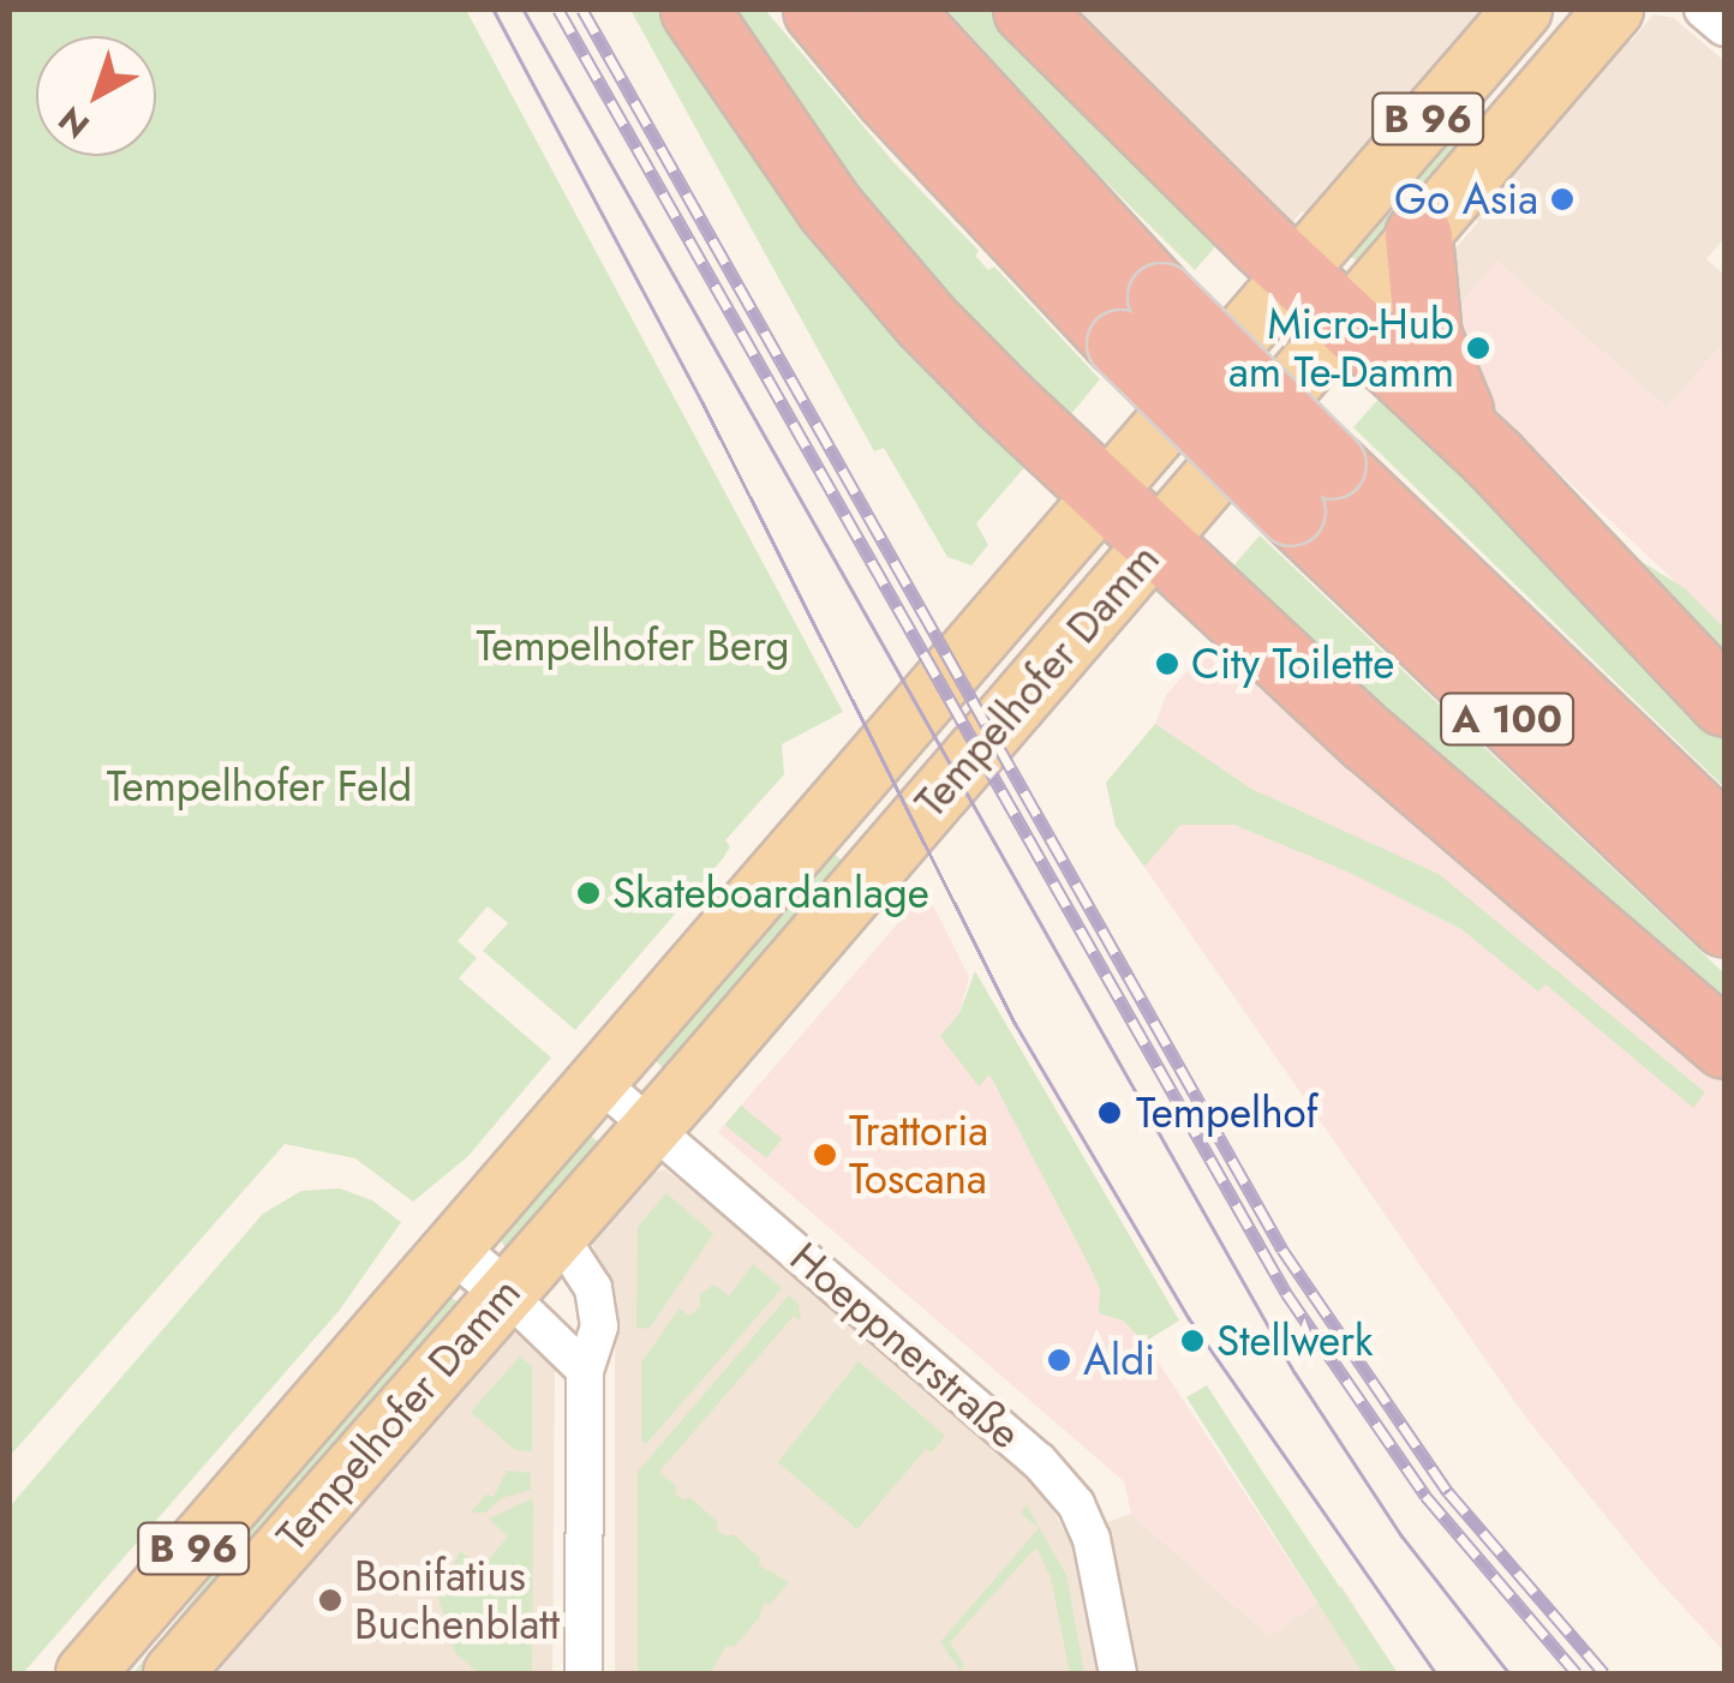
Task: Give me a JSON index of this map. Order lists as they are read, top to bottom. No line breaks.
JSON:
{"streets":{"highway":["A 100"],"main road":["B 96","Tempelhofer Damm"],"street":["Hoeppnerstraße"]},"crossings":[["Tempelhofer Damm","Hoeppnerstraße"]],"parks":["Tempelhofer Berg","Tempelhofer Feld"],"places":["Go Asia","Micro-Hub am Te-Damm","City Toilette","Skateboardanlage","Tempelhof","Trattoria Toscana","Stellwerk","Aldi","Bonifatius Buchenblatt"],"north":"bottom left"}
